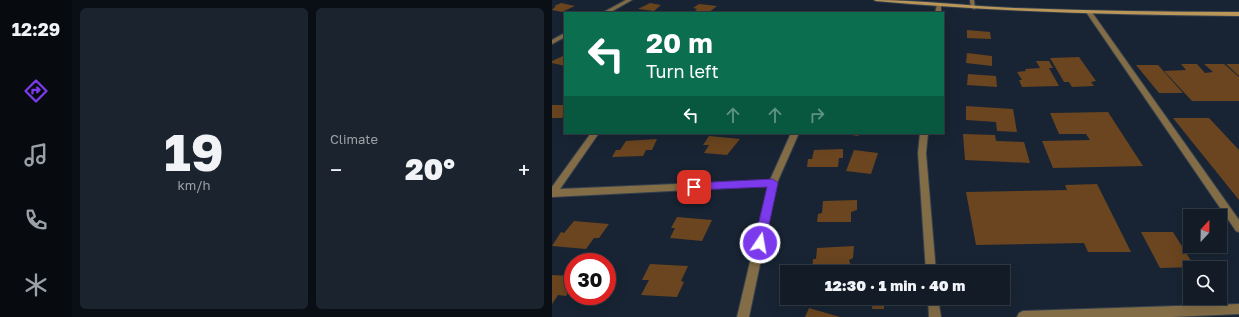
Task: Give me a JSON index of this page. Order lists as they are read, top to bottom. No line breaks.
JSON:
{"north":"top","page":{"tabs":"12:29","tile":[["19","km/h"],"Climate"],"turn":["20 m","Turn left"],"heat":["−","20°","+"],"limit":"30","trip":"12:30 · 1 min · 40 m"}}
